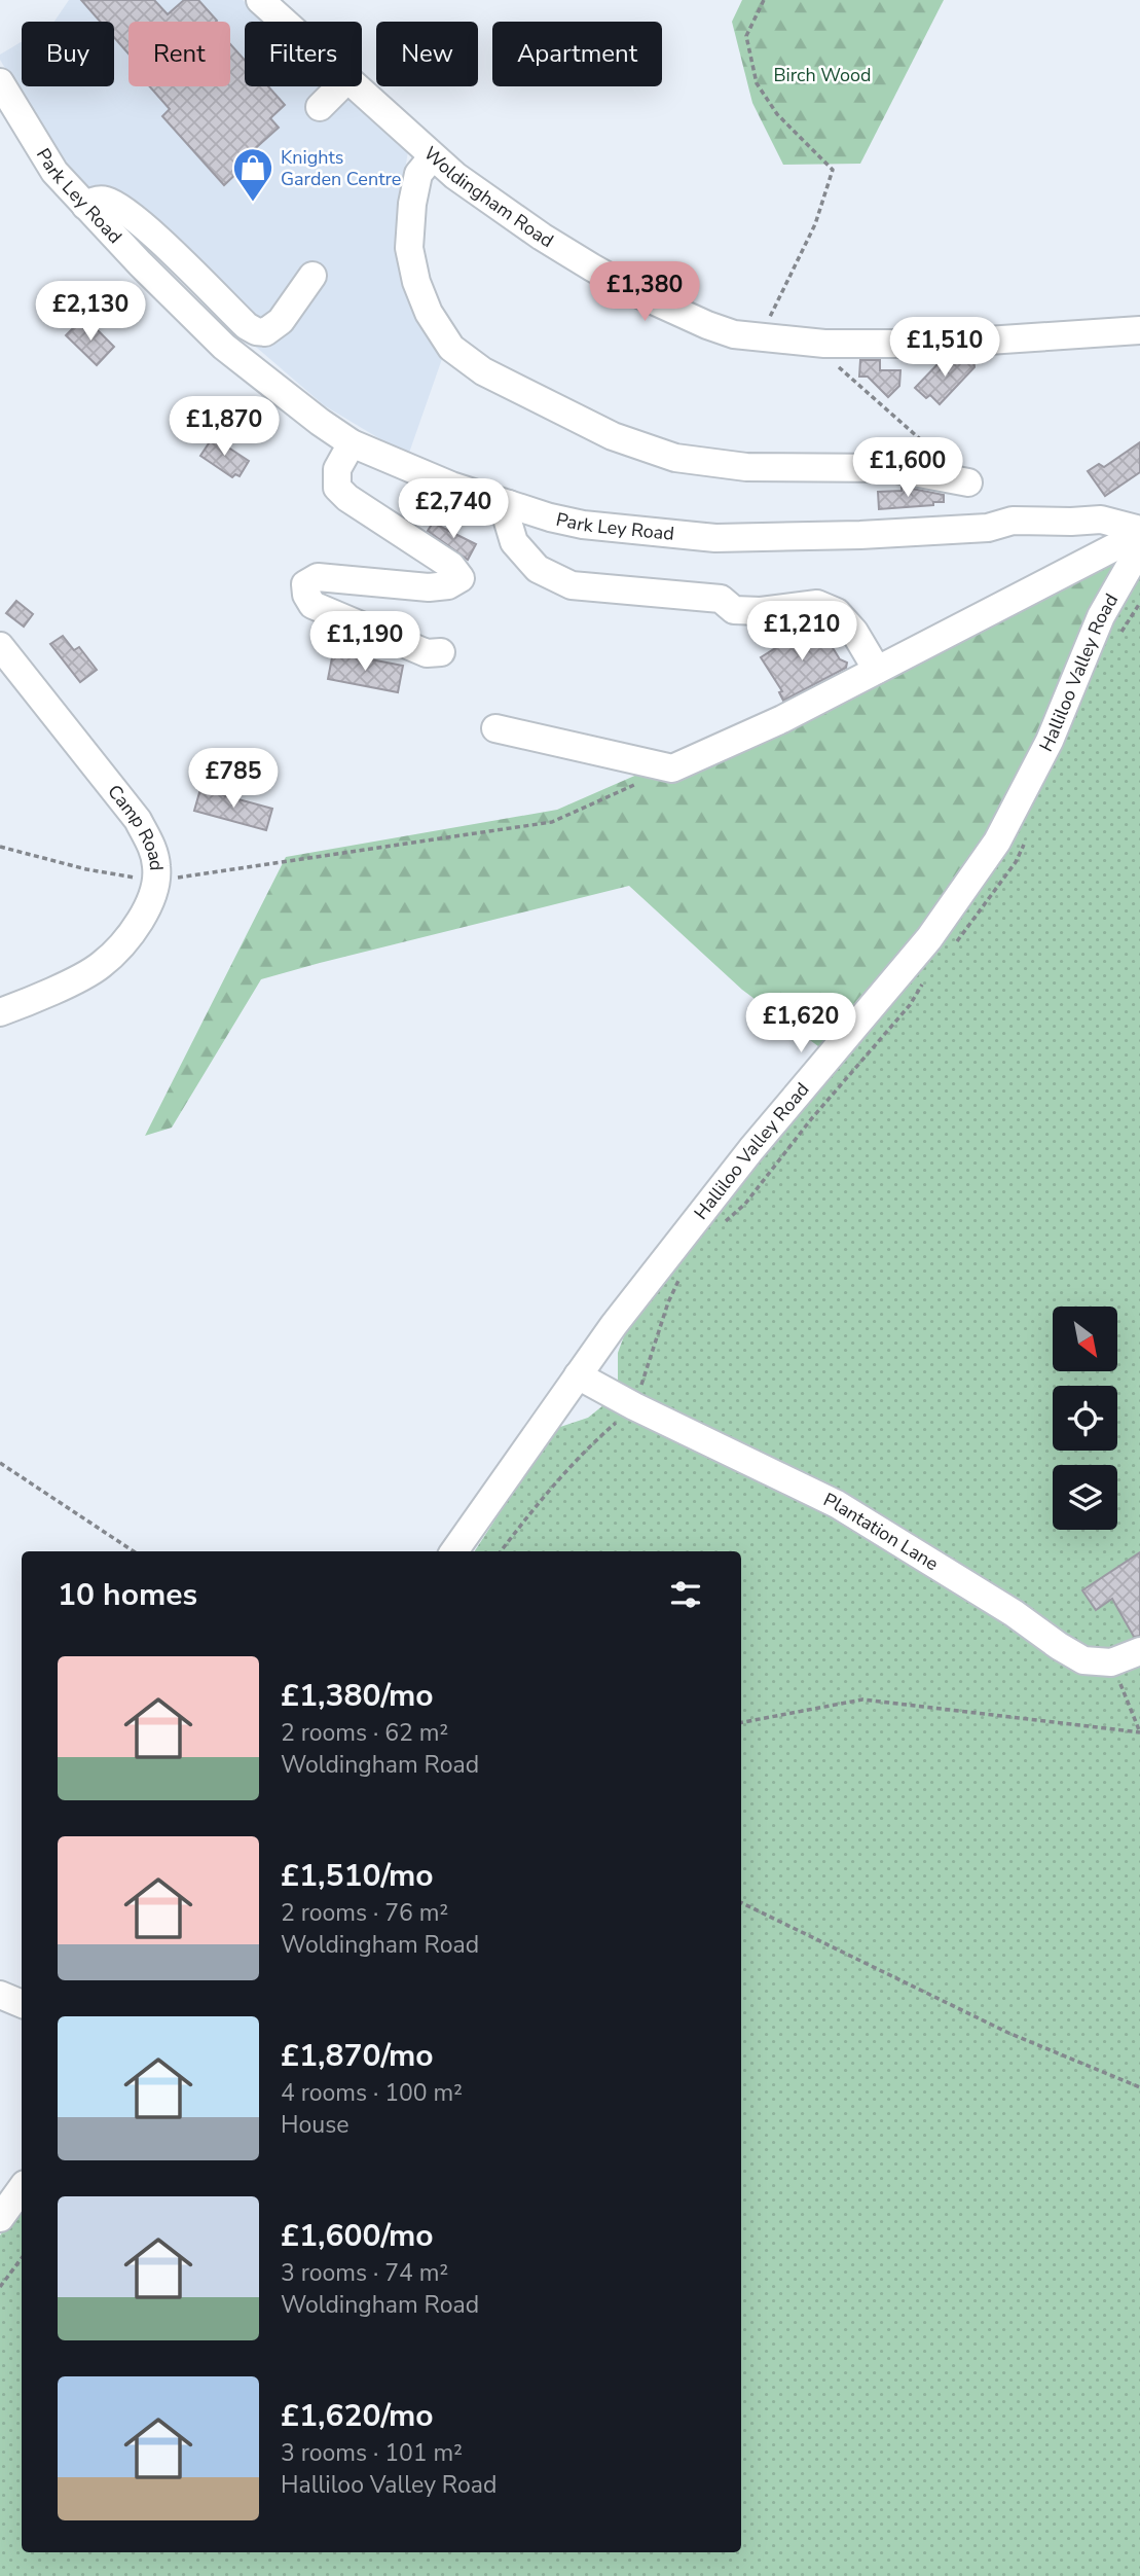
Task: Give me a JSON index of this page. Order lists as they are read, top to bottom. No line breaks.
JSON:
{"streets":{"street":["Park Ley Road","Woldingham Road","Halliloo Valley Road","Camp Road","Plantation Lane"]},"crossings":[["Halliloo Valley Road","Plantation Lane"]],"parks":["Birch Wood"],"places":{"shop":["Knights Garden Centre"]},"north":"bottom right","page":{"chip":["Buy","Rent","Filters","New","Apartment"],"price":["£1,380","£2,130","£1,510","£1,870","£1,600","£2,740","£1,210","£1,190","£785","£1,620"],"heading":"10 homes","list":[{"name":"£1,380/mo","note":"2 rooms · 62 m² · Woldingham Road"},{"name":"£1,510/mo","note":"2 rooms · 76 m² · Woldingham Road"},{"name":"£1,870/mo","note":"4 rooms · 100 m² · House"},{"name":"£1,600/mo","note":"3 rooms · 74 m² · Woldingham Road"},{"name":"£1,620/mo","note":"3 rooms · 101 m² · Halliloo Valley Road"}]}}
